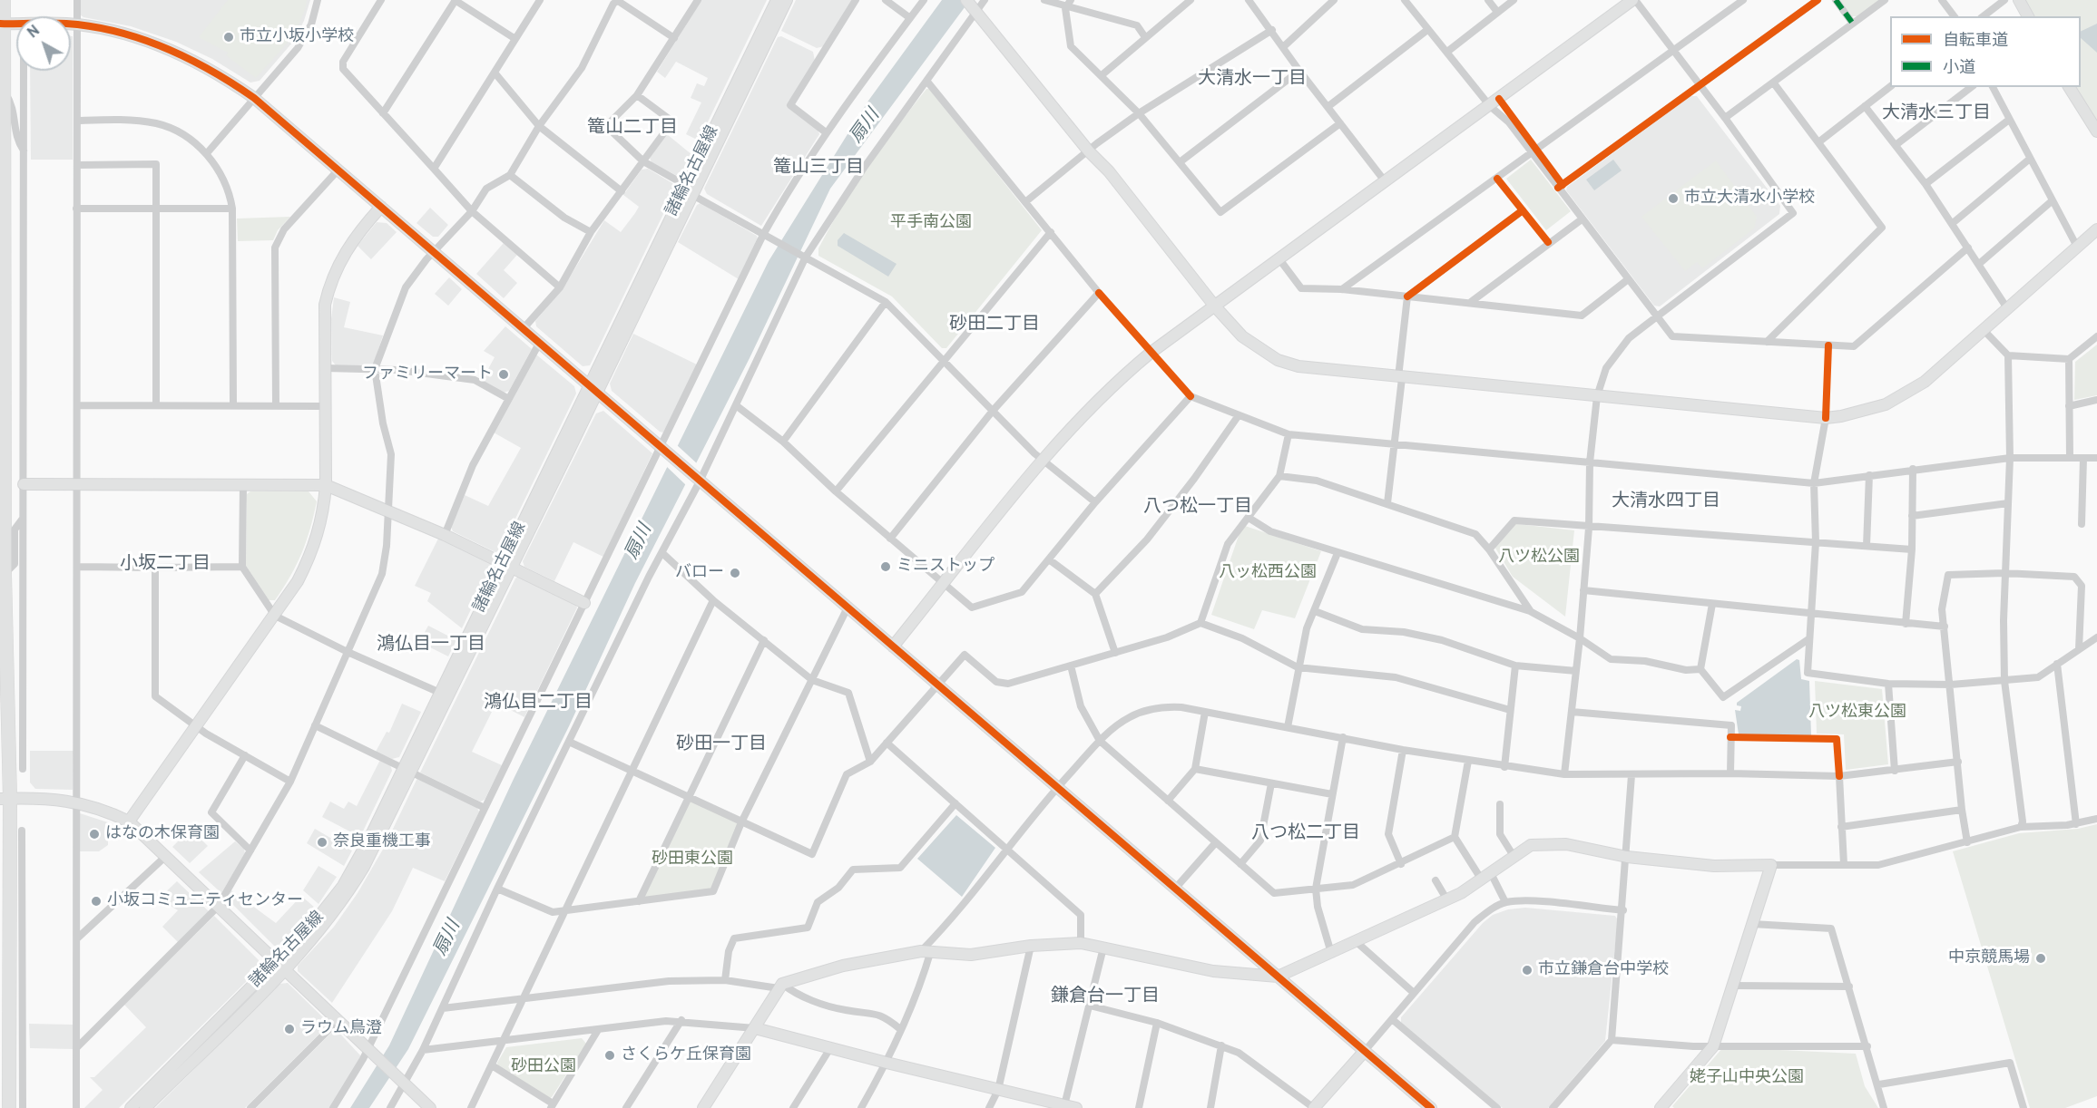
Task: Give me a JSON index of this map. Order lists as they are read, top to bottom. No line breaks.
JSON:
{"streets":{"street":["諸輪名古屋線"]},"districts":["大清水一丁目","大清水三丁目","篭山二丁目","篭山三丁目","砂田二丁目","大清水四丁目","八つ松一丁目","小坂二丁目","鴻仏目一丁目","鴻仏目二丁目","砂田一丁目","八つ松二丁目","鎌倉台一丁目"],"water":["扇川"],"parks":["平手南公園","八ツ松公園","八ッ松西公園","八ツ松東公園","砂田東公園","砂田公園","姥子山中央公園"],"places":["市立小坂小学校","市立大清水小学校","ファミリーマート","ミニストップ","バロー","はなの木保育園","奈良重機工事","小坂コミュニティセンター","中京競馬場","市立鎌倉台中学校","ラウム鳥澄","さくらケ丘保育園"],"legend":["自転車道","小道"],"north":"top left"}
